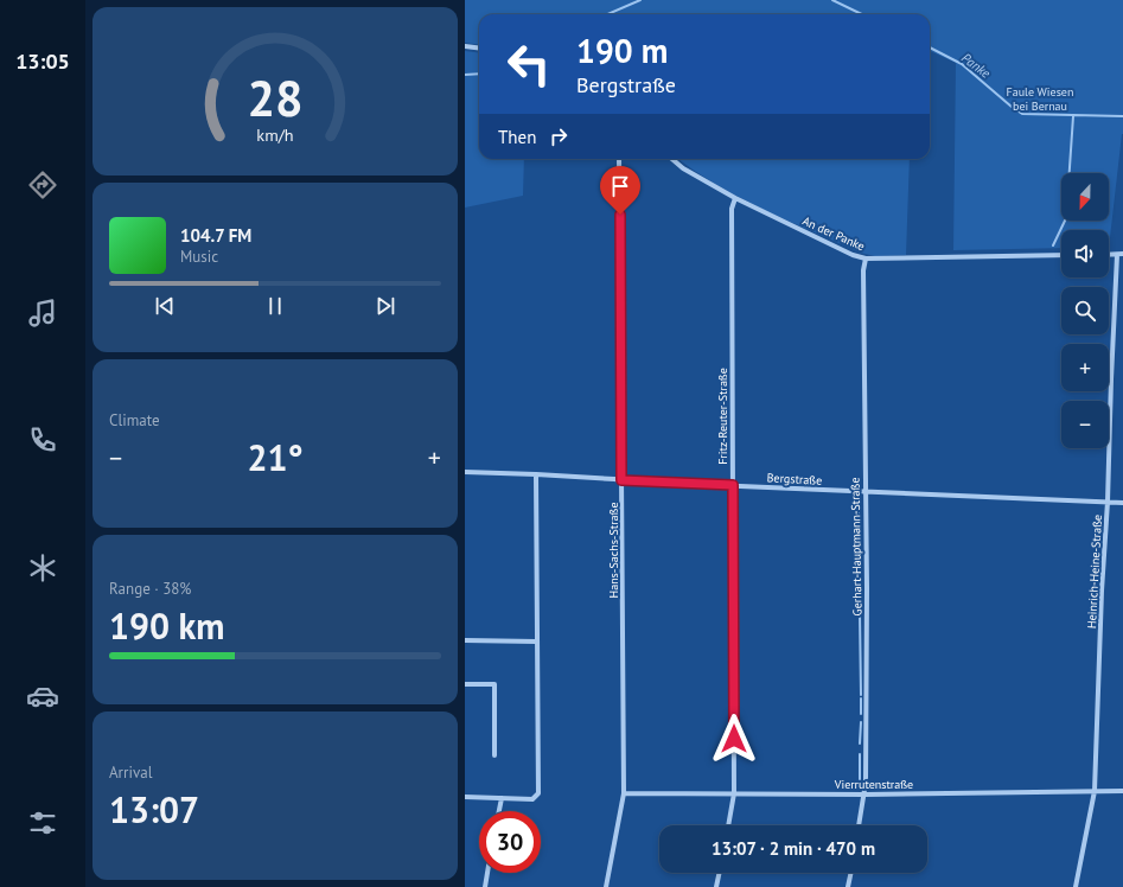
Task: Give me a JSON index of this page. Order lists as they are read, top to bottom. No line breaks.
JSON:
{"streets":{"street":["An der Panke","Fritz-Reuter-Straße","Bergstraße","Gerhart-Hauptmann-Straße","Hans-Sachs-Straße","Heinrich-Heine-Straße","Vierrutenstraße"]},"crossings":[["An der Panke","Fritz-Reuter-Straße"],["An der Panke","Gerhart-Hauptmann-Straße"],["Fritz-Reuter-Straße","Bergstraße"],["Fritz-Reuter-Straße","Vierrutenstraße"],["Bergstraße","Gerhart-Hauptmann-Straße"],["Bergstraße","Hans-Sachs-Straße"],["Bergstraße","Heinrich-Heine-Straße"],["Gerhart-Hauptmann-Straße","Vierrutenstraße"],["Hans-Sachs-Straße","Vierrutenstraße"],["Heinrich-Heine-Straße","Vierrutenstraße"]],"water":["Panke"],"parks":["Faule Wiesen bei Bernau"],"north":"bottom","page":{"tabs":"13:05","turn":["190 m","Bergstraße"],"then":"Then","map_buttons":["+","−"],"song":["104.7 FM","Music"],"tile":["Climate",["Range · 38%","190 km"],["Arrival","13:07"]],"heat":["−","21°","+"],"limit":"30","trip":"13:07 · 2 min · 470 m","gauge":["28","km/h"]}}
